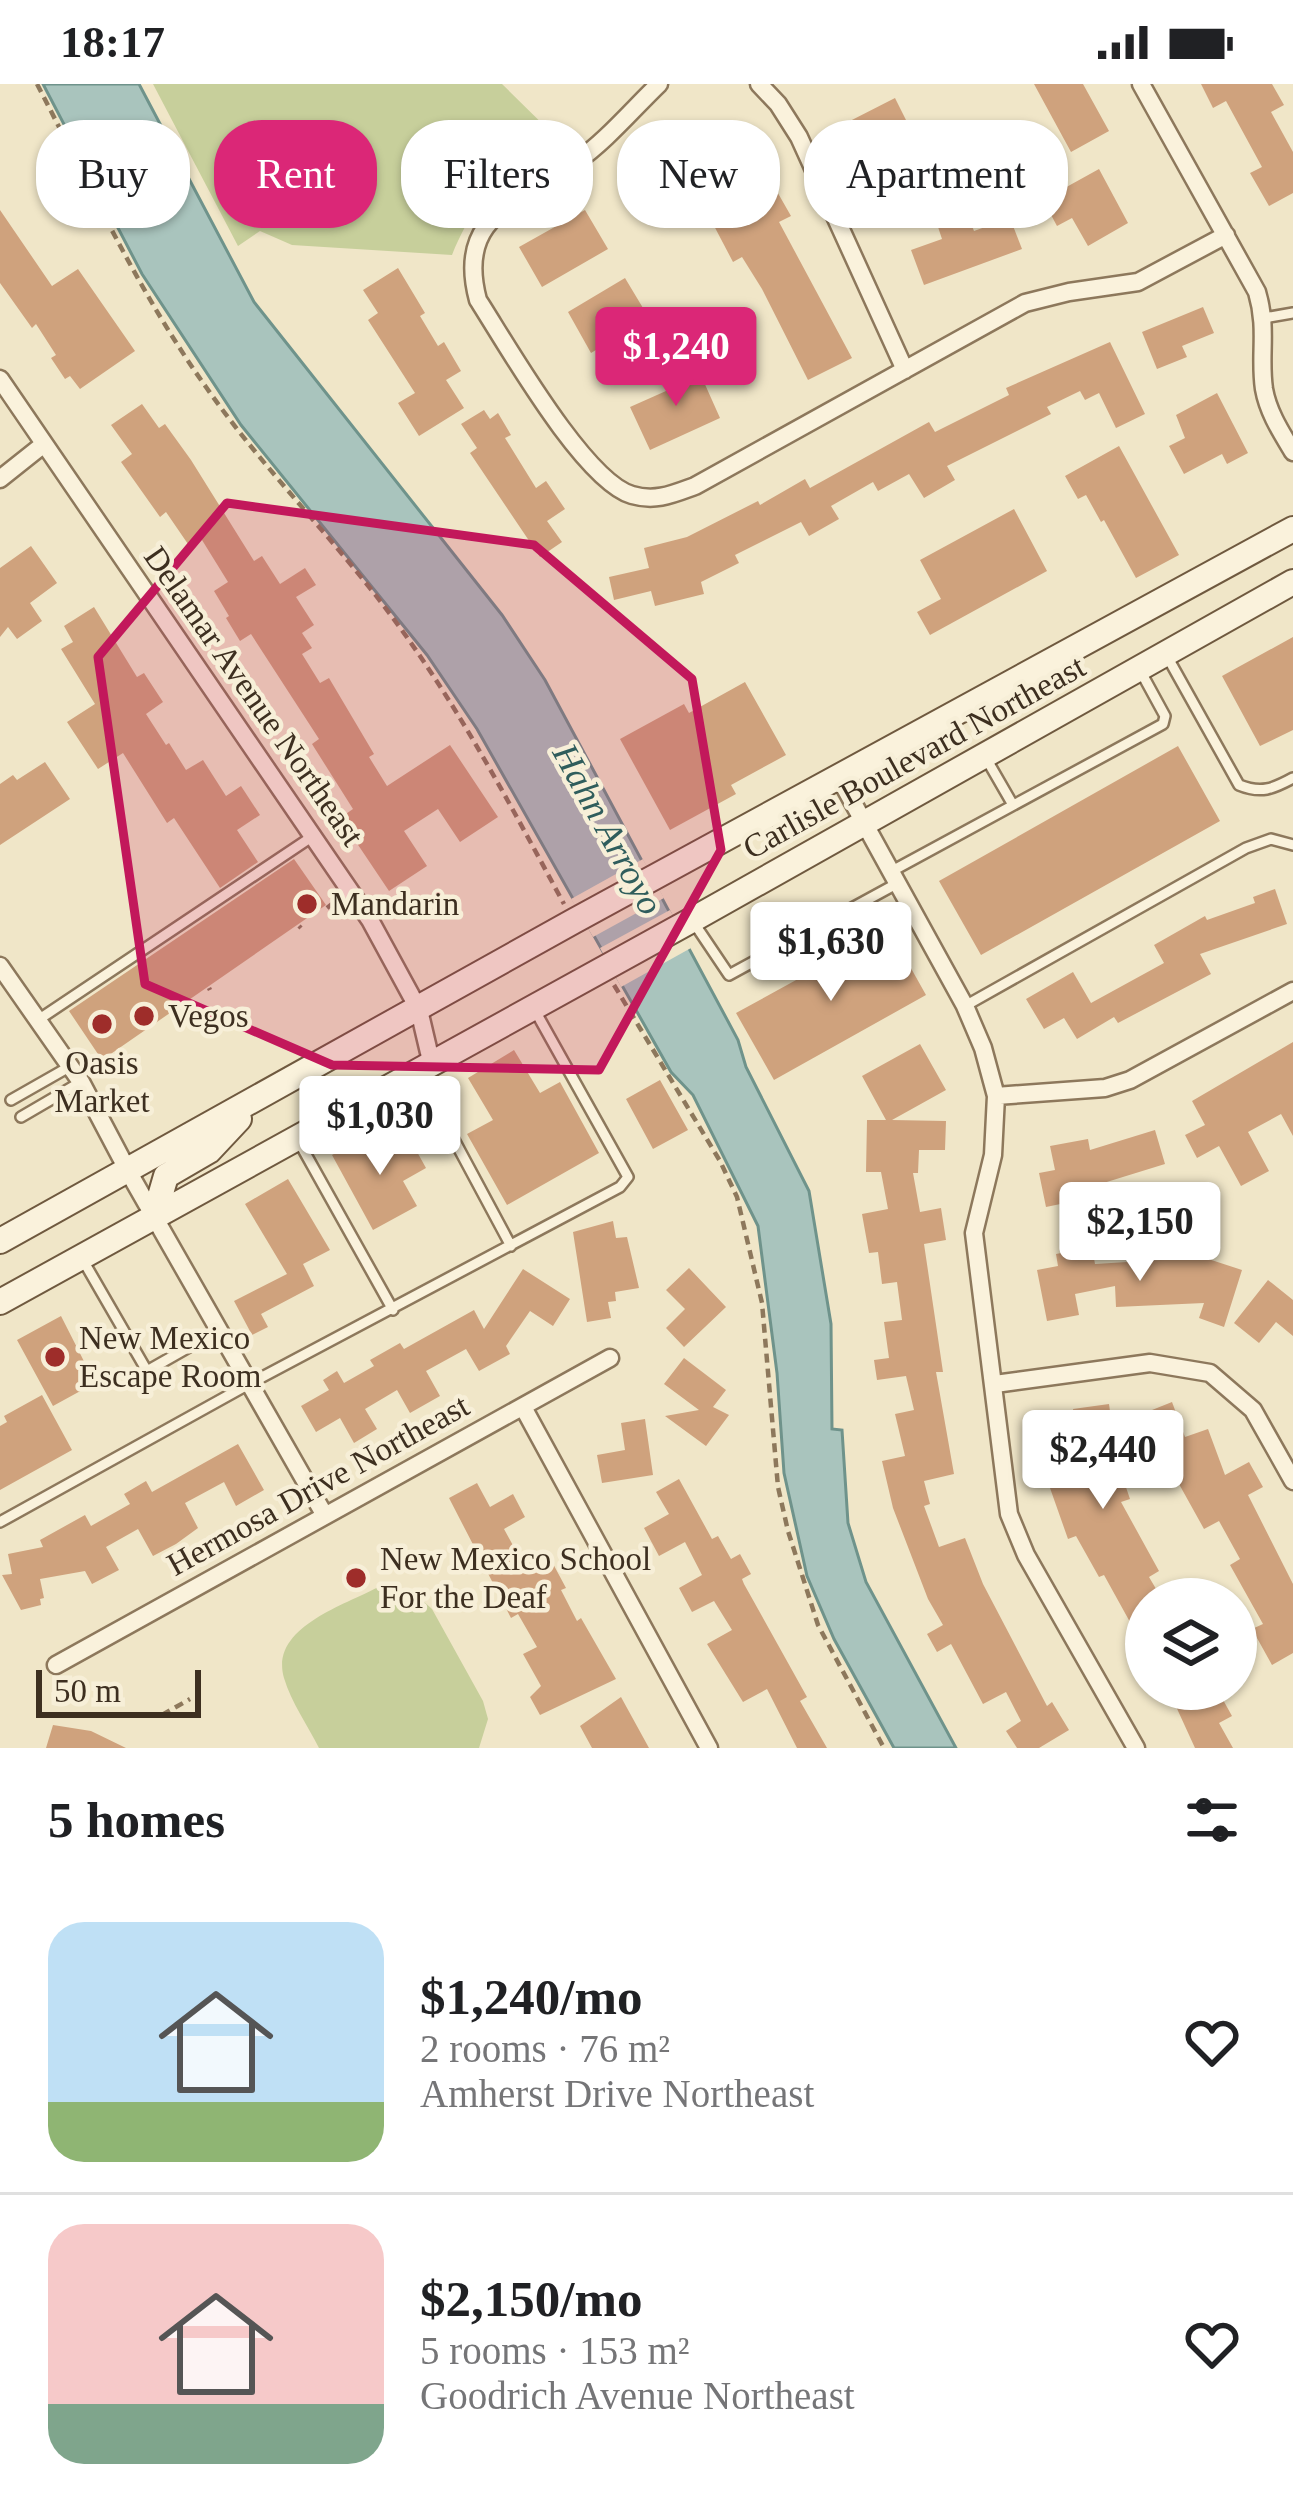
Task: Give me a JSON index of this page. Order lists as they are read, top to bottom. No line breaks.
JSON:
{"streets":{"main road":["Carlisle Boulevard Northeast"],"street":["Delamar Avenue Northeast","Hermosa Drive Northeast"]},"crossings":[["Delamar Avenue Northeast","Carlisle Boulevard Northeast"]],"water":["Hahn Arroyo"],"places":["Mandarin","Vegos","Oasis Market","New Mexico Escape Room","New Mexico School For the Deaf"],"scale_bar":"50 m","page":{"status":"18:17","chip":["Buy","Rent","Filters","New","Apartment"],"price":["$1,240","$1,630","$1,030","$2,150","$2,440"],"scale":"50 m","heading":"5 homes","list":[{"name":"$1,240/mo","note":"2 rooms · 76 m² · Amherst Drive Northeast"},{"name":"$2,150/mo","note":"5 rooms · 153 m² · Goodrich Avenue Northeast"}]}}
